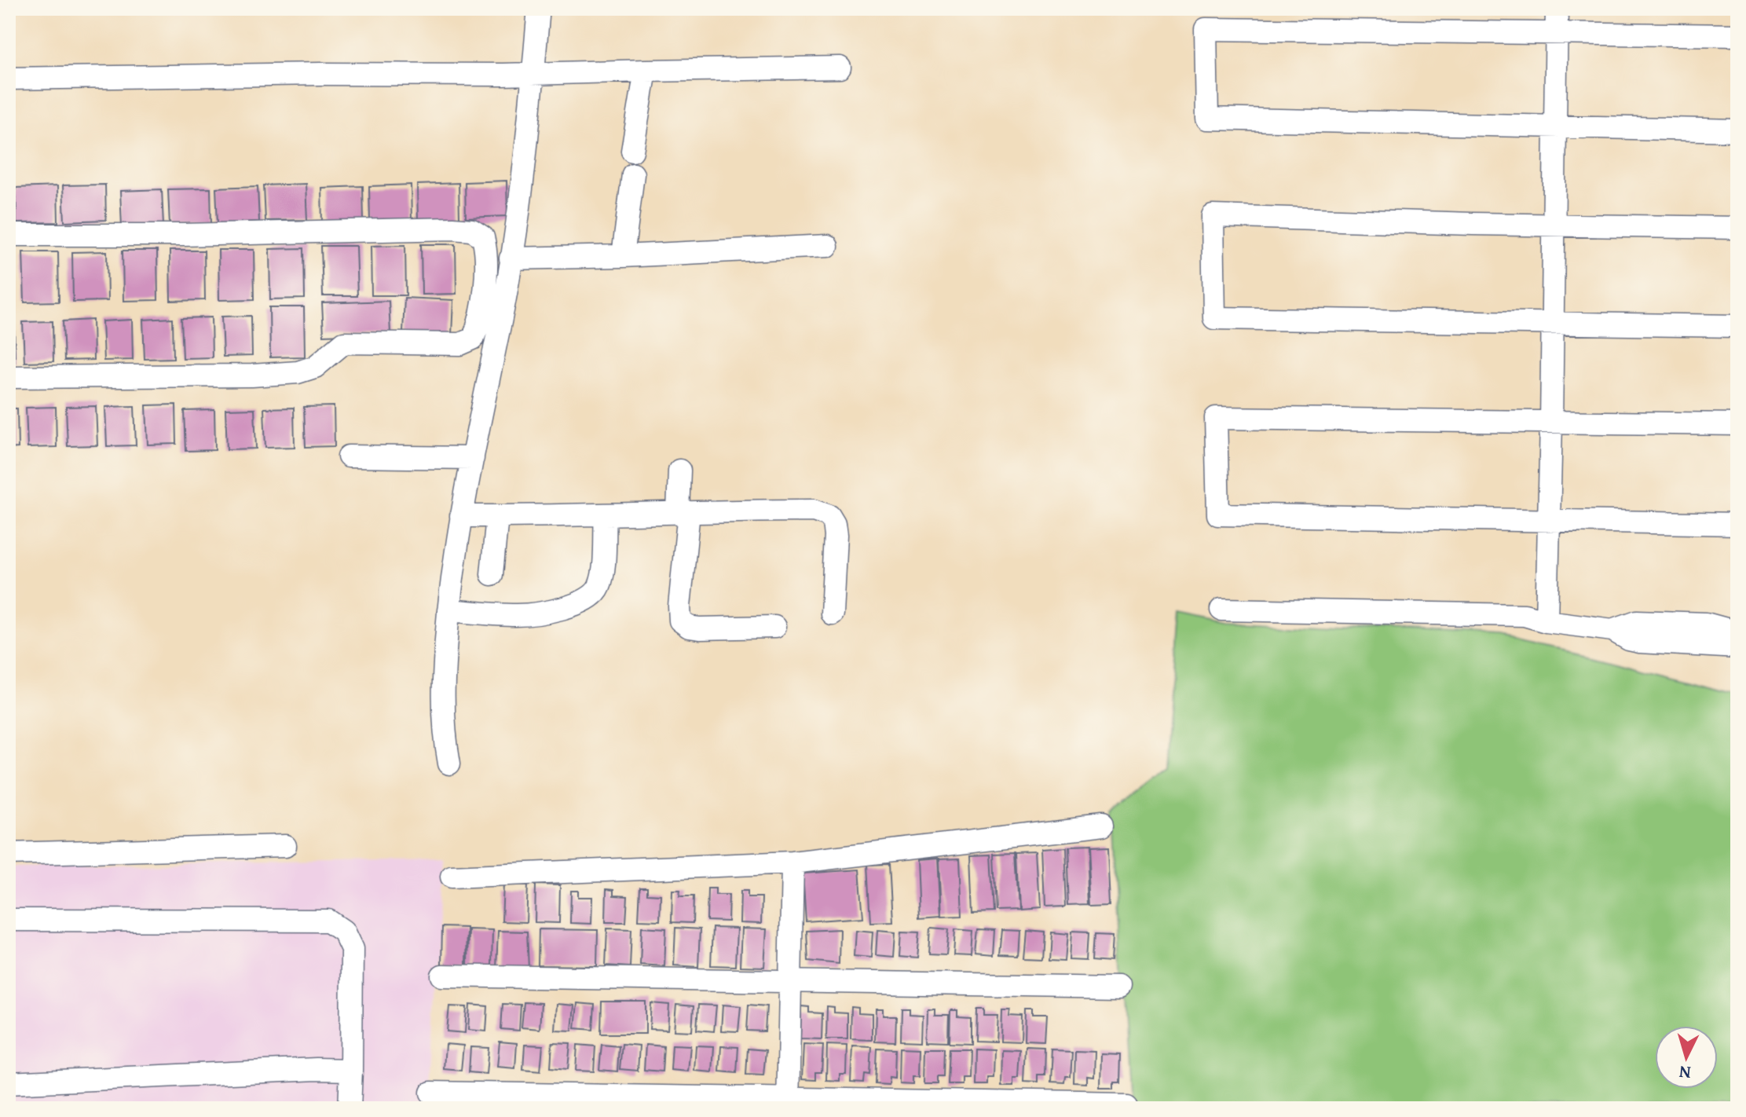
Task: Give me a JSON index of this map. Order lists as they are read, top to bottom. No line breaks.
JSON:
{"north":"bottom"}
